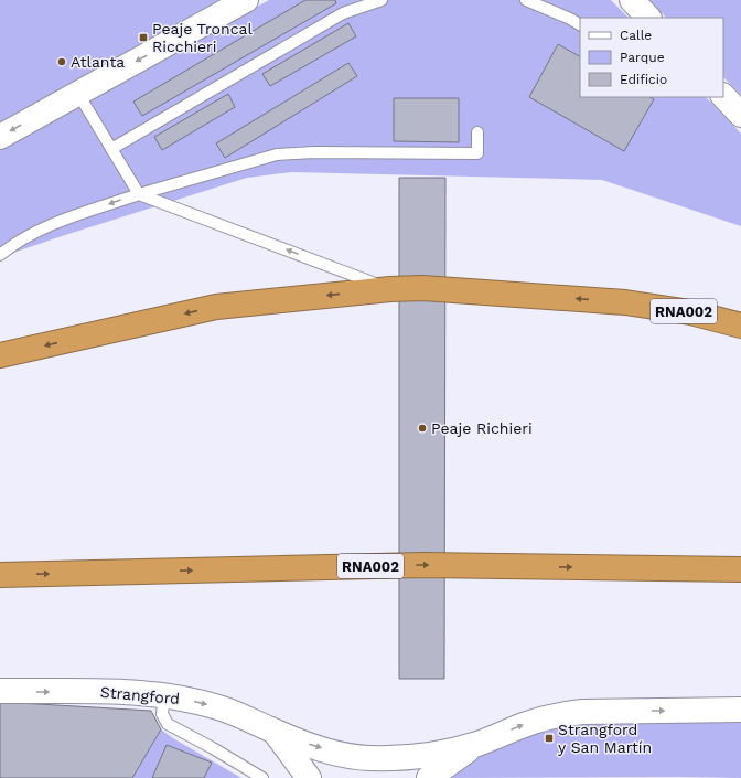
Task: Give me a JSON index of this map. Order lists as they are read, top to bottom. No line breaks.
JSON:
{"streets":{"highway":["RNA002"],"street":["Strangford"]},"one_way":["Strangford"],"places":{"transit":["Peaje Troncal Ricchieri","Strangford y San Martín"],"other":["Atlanta","Peaje Richieri"]},"legend":["Calle","Parque","Edificio"]}
